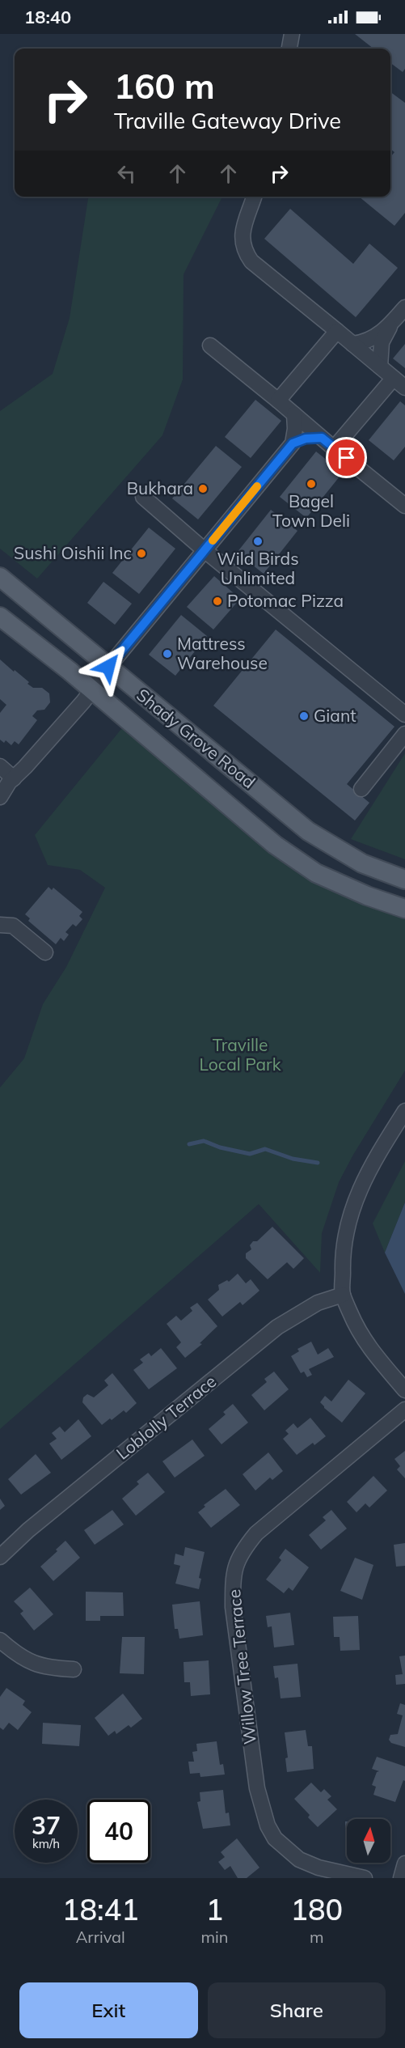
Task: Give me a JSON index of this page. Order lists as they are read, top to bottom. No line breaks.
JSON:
{"streets":{"main road":["Shady Grove Road"],"street":["Loblolly Terrace","Willow Tree Terrace"]},"parks":["Traville Local Park"],"places":["Bagel Town Deli","Bukhara","Wild Birds Unlimited","Sushi Oishii Inc","Potomac Pizza","Mattress Warehouse","Giant"],"north":"top","page":{"status":"18:40","turn":["160 m","Traville Gateway Drive"],"speed":"37 km/h","limit":"40","eta":["18:41","Arrival","1","min","180","m"],"buttons":["Exit","Share"]}}
